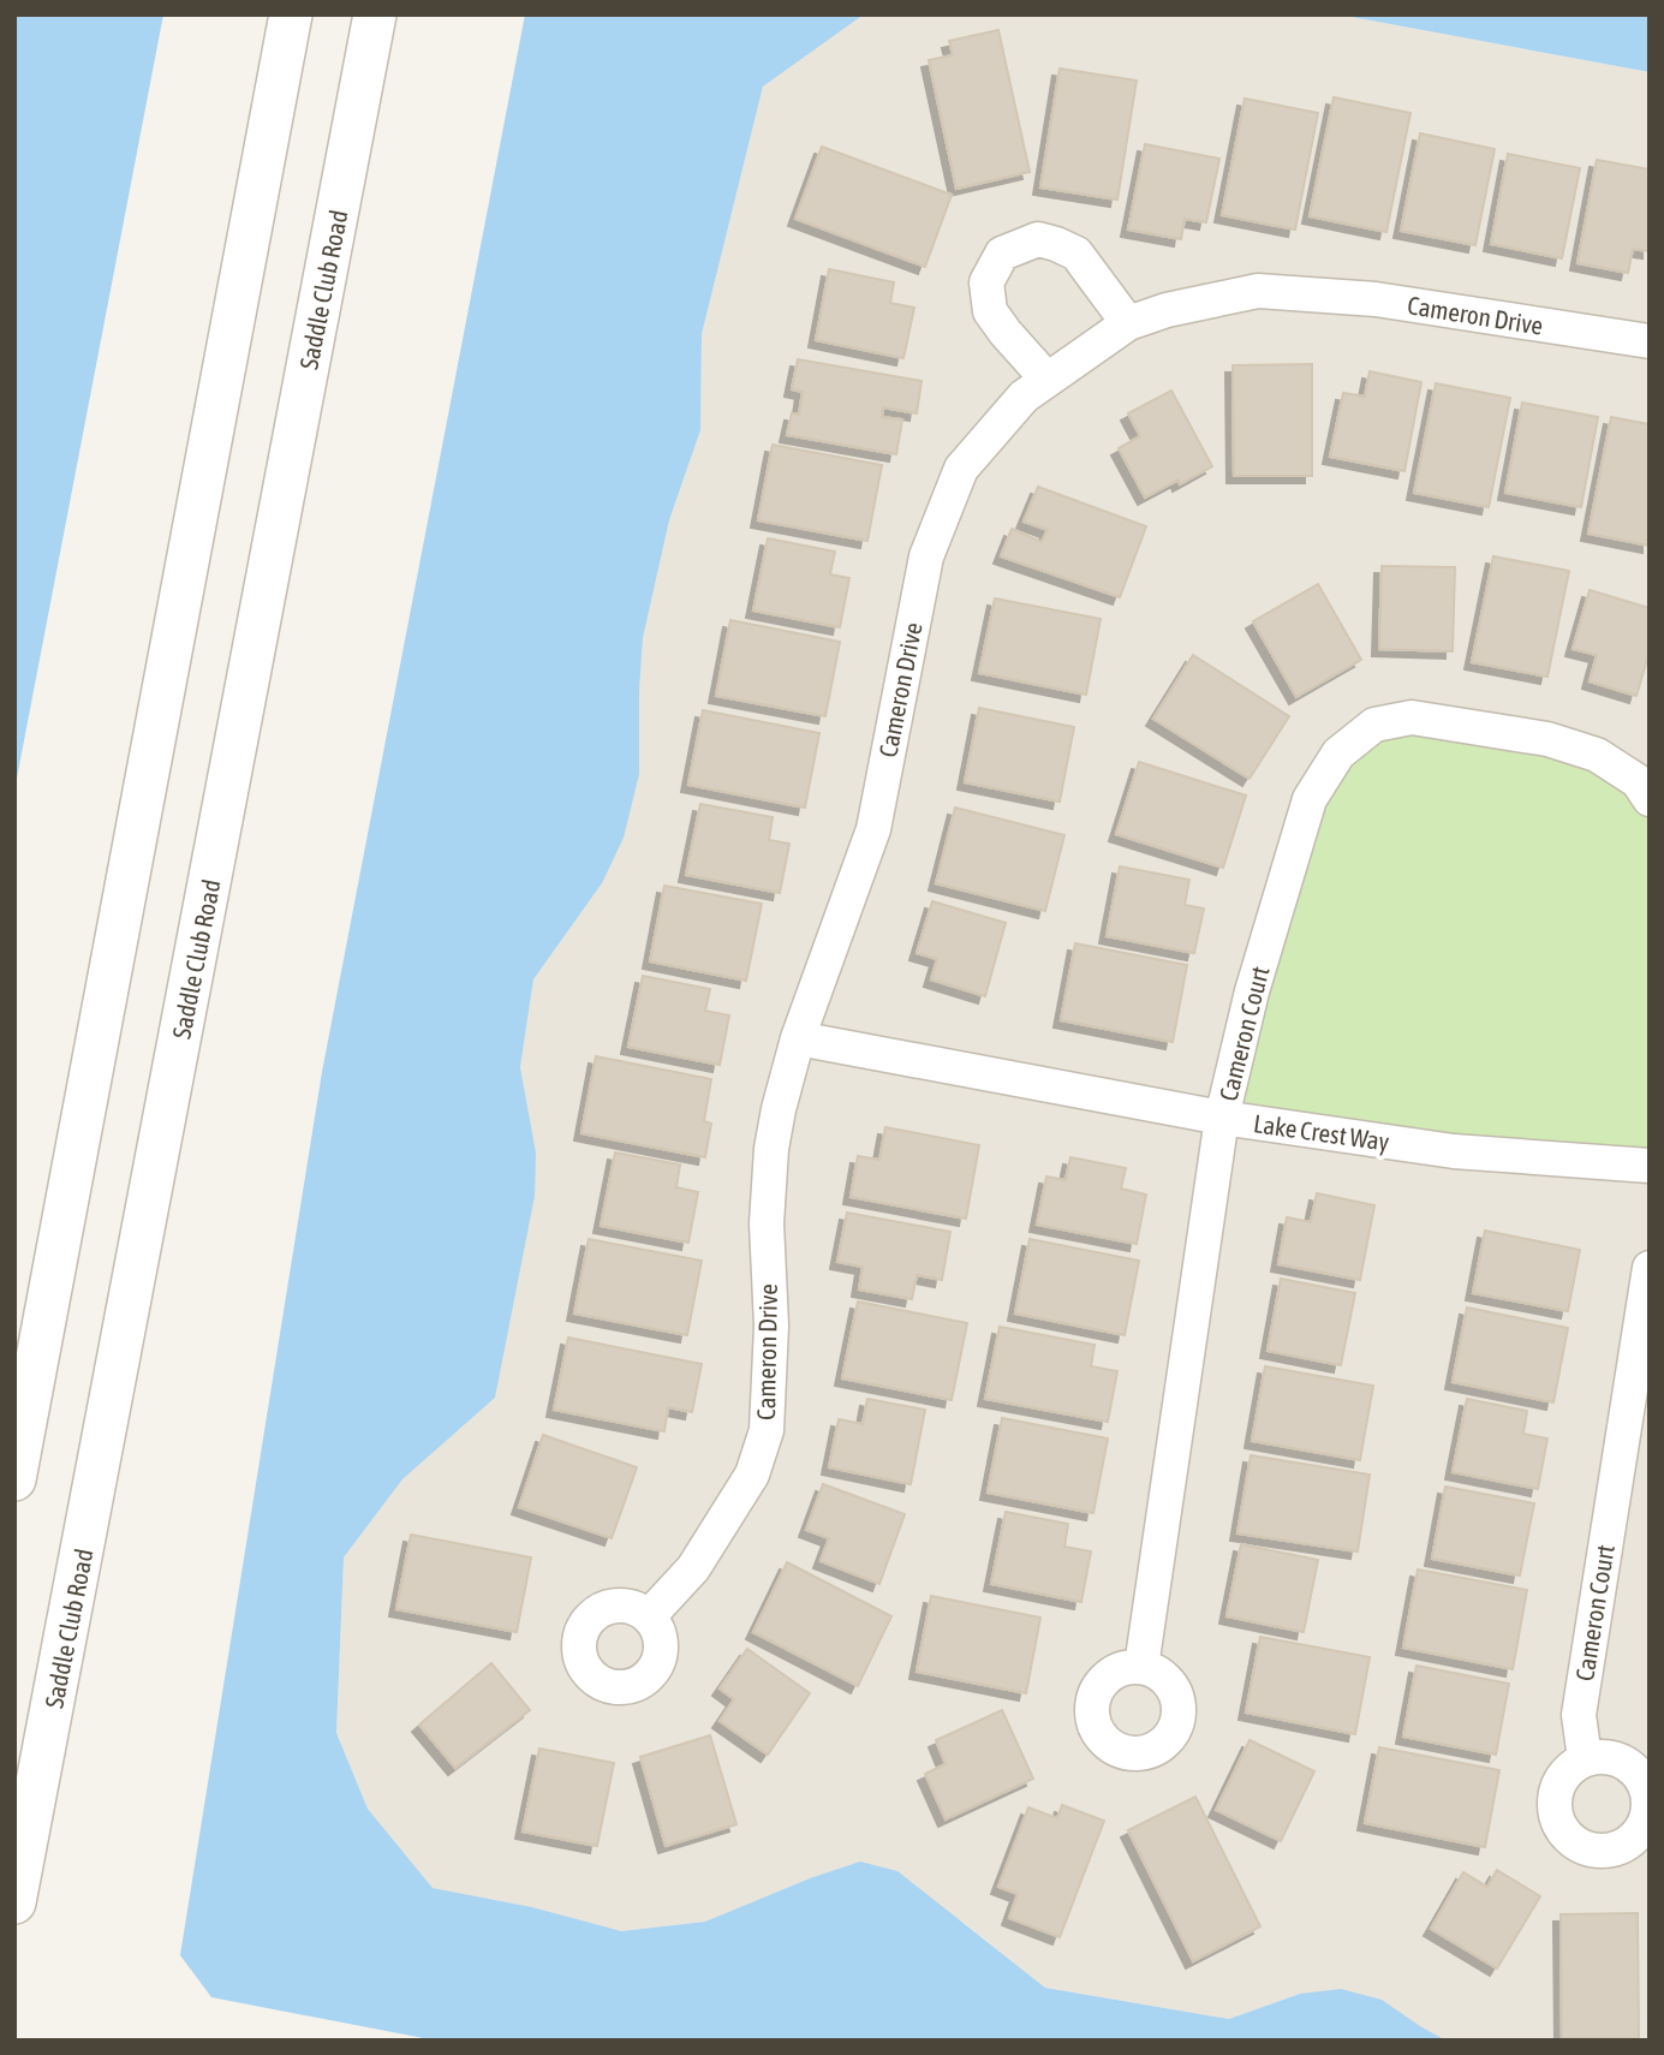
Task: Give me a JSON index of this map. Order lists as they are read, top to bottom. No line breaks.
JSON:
{"streets":{"street":["Saddle Club Road","Cameron Drive","Cameron Court","Lake Crest Way"]},"crossings":[["Cameron Drive","Lake Crest Way"],["Cameron Court","Lake Crest Way"]]}
